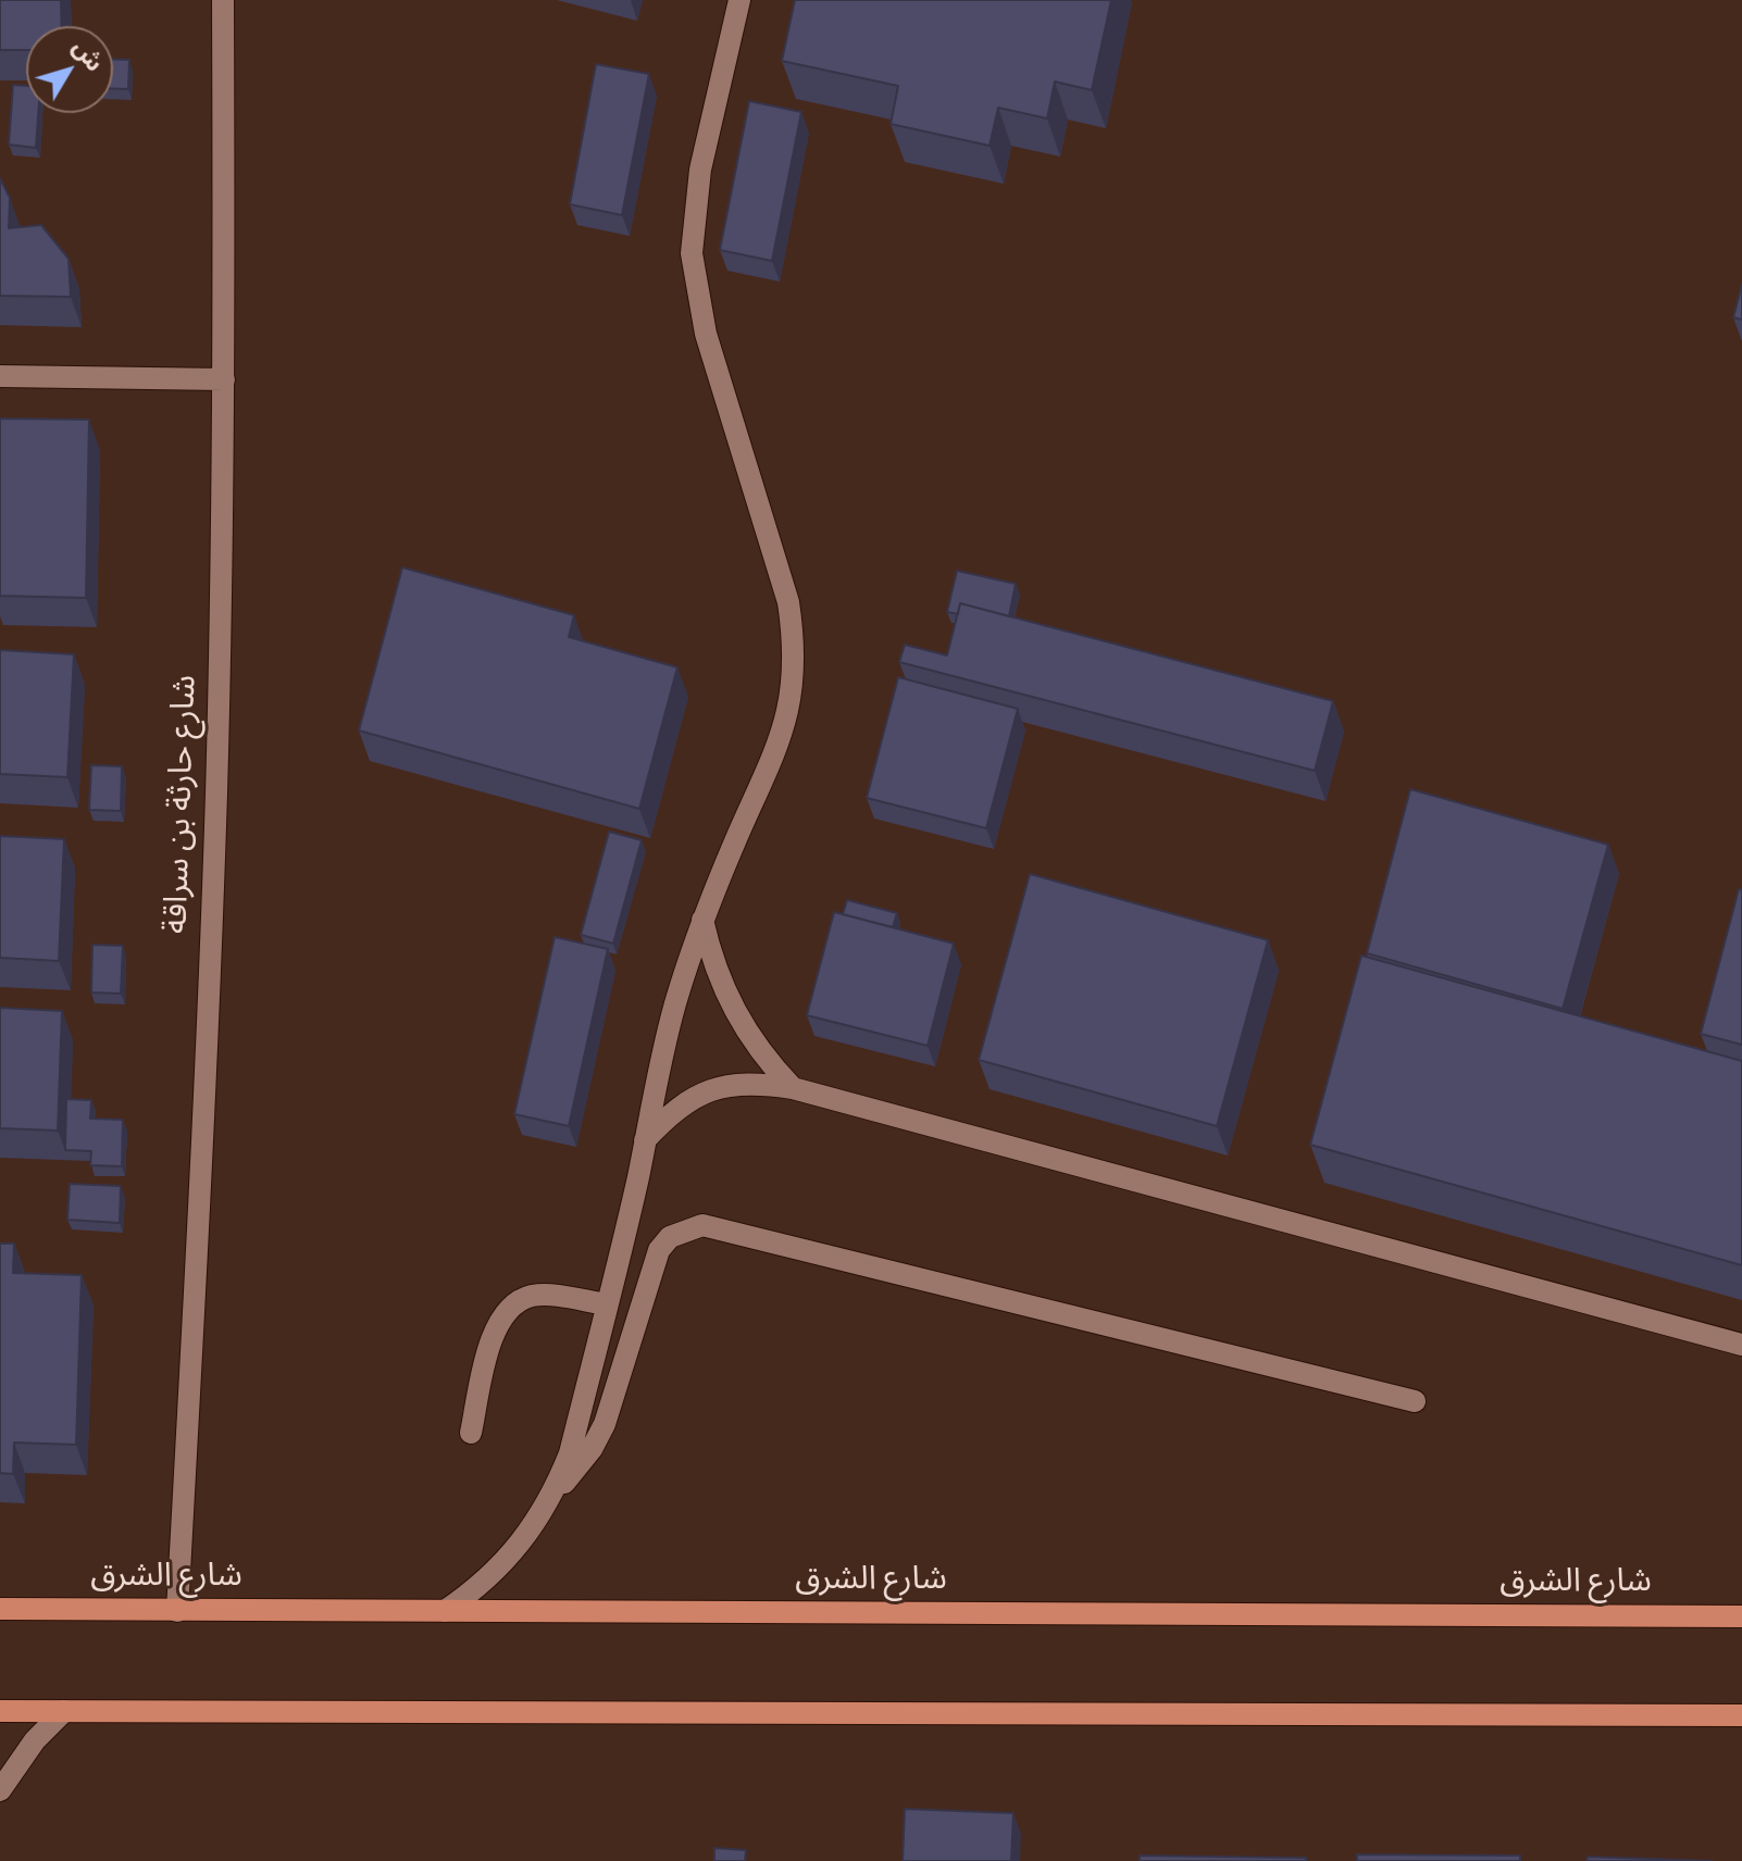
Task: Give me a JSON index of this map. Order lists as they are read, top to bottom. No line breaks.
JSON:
{"streets":{"main road":["شارع الشرق"],"street":["شارع حارثة بن سراقة"]},"crossings":[["شارع حارثة بن سراقة","شارع الشرق"]],"north":"top right"}
